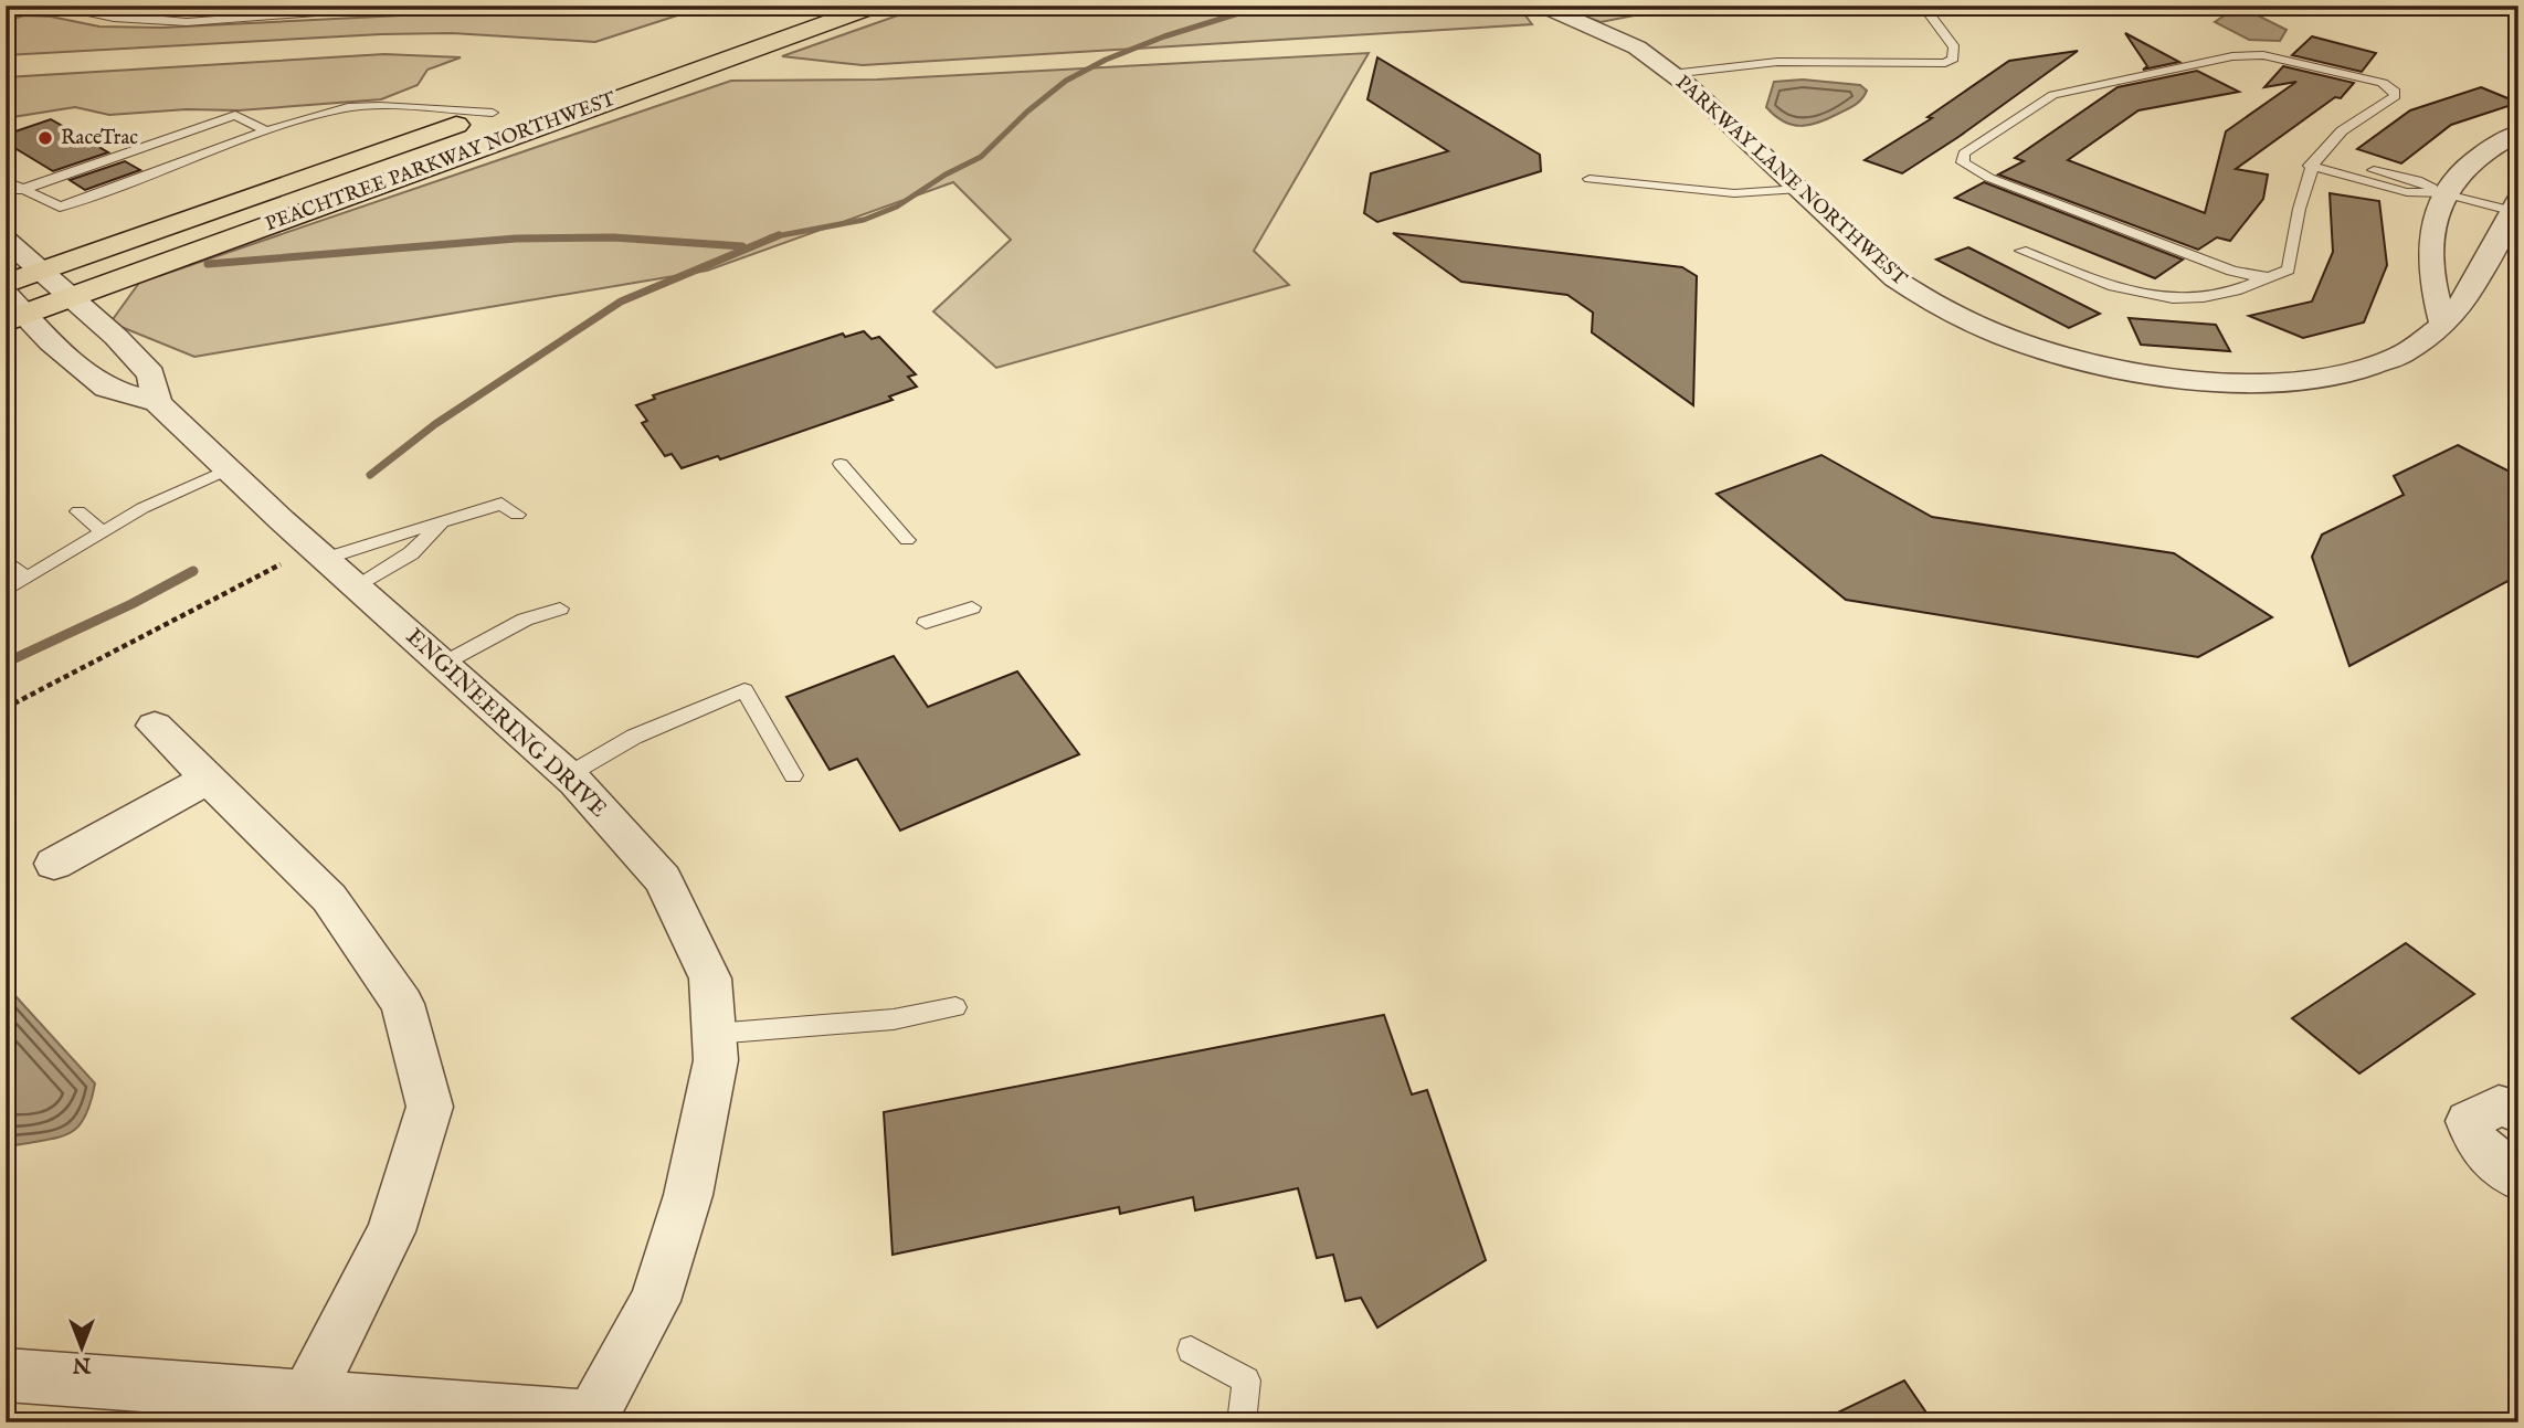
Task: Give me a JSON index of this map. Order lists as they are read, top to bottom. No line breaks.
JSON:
{"streets":{"highway":["PEACHTREE PARKWAY NORTHWEST"],"street":["PARKWAY LANE NORTHWEST","ENGINEERING DRIVE"]},"crossings":[["PEACHTREE PARKWAY NORTHWEST","ENGINEERING DRIVE"]],"places":["RaceTrac"],"north":"bottom"}
